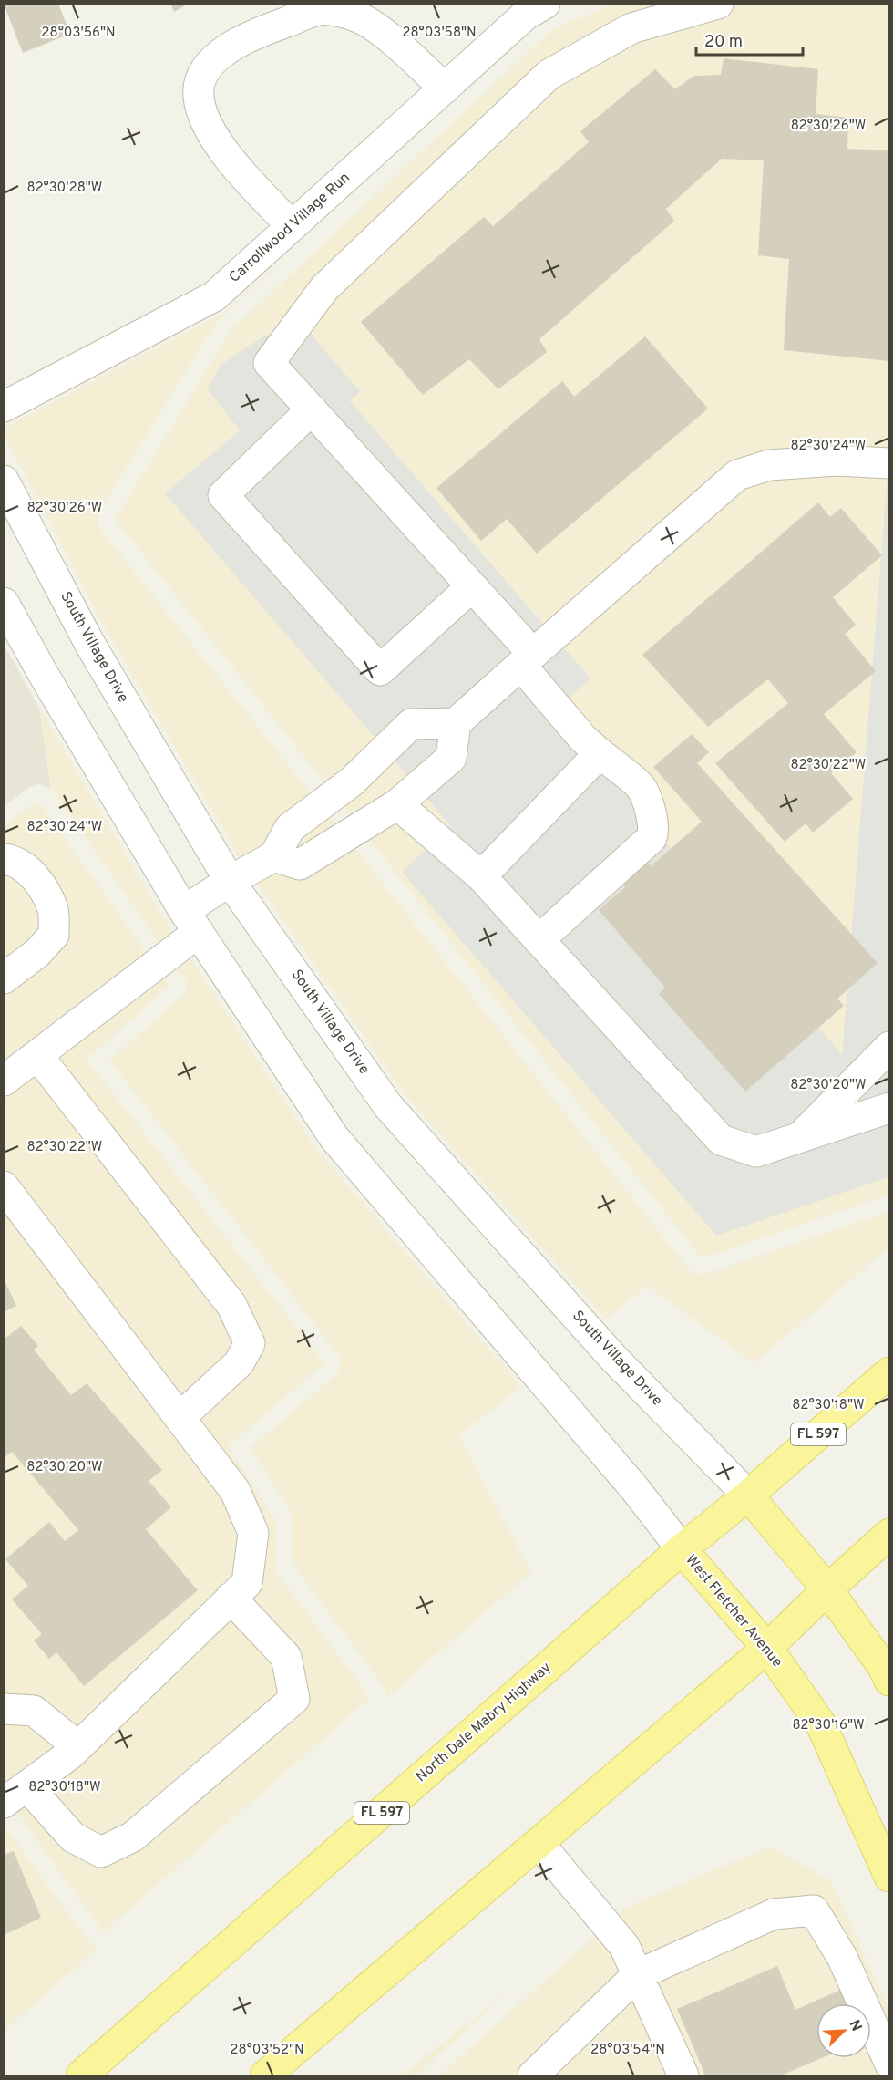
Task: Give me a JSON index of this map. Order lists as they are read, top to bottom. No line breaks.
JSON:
{"streets":{"main road":["FL 597","West Fletcher Avenue","North Dale Mabry Highway"],"street":["Carrollwood Village Run","South Village Drive"]},"crossings":[["South Village Drive","North Dale Mabry Highway"],["West Fletcher Avenue","North Dale Mabry Highway"]],"scale_bar":"20 m","north":"top right","coordinates":["28°03'56\"N","28°03'58\"N","82°30'26\"W","82°30'28\"W","82°30'24\"W","82°30'22\"W","82°30'20\"W","82°30'18\"W","82°30'16\"W","28°03'52\"N","28°03'54\"N"]}
